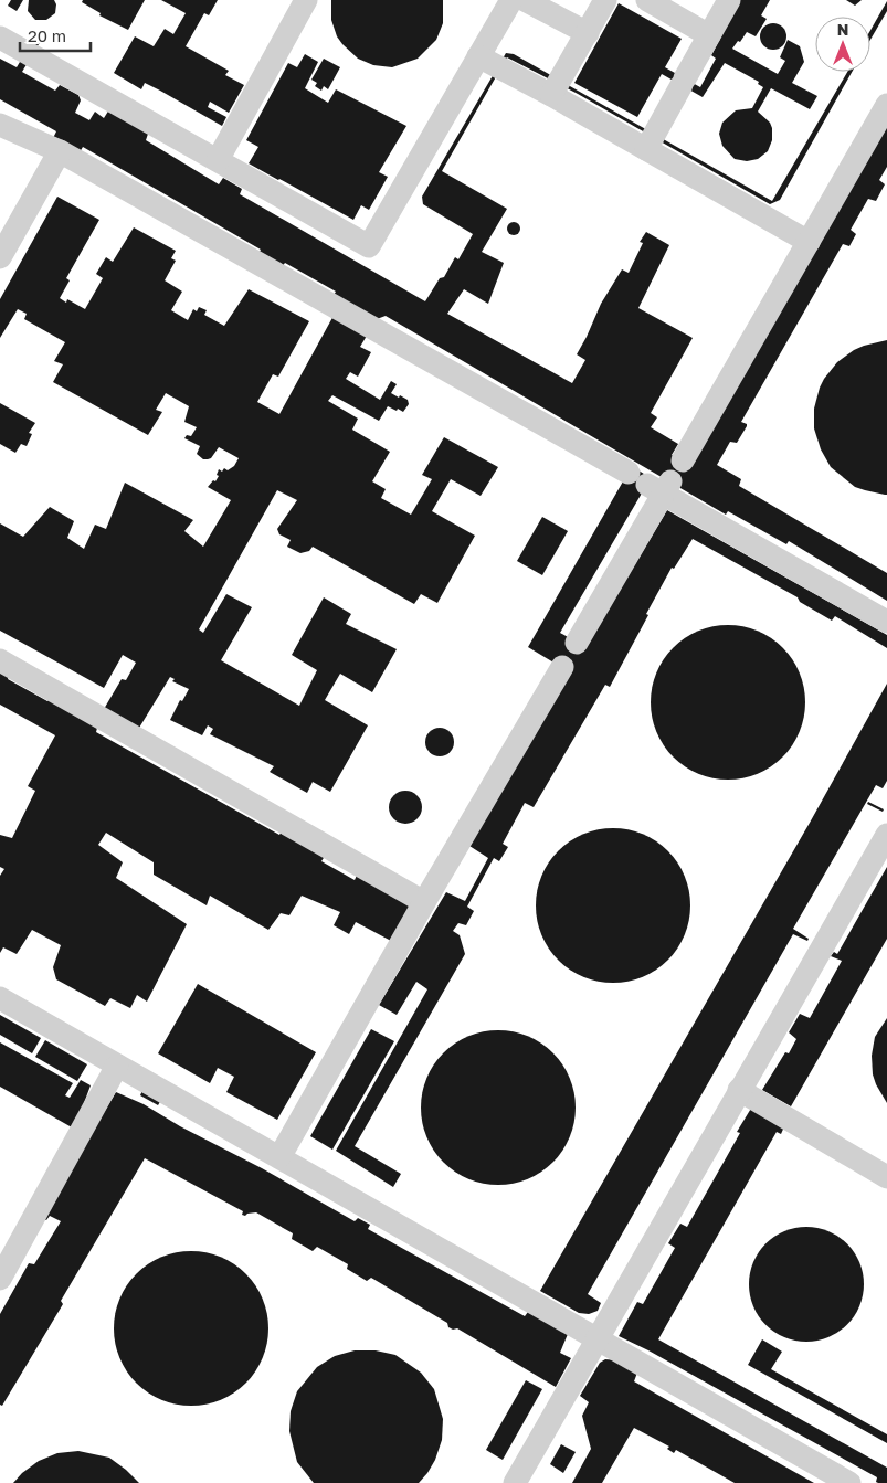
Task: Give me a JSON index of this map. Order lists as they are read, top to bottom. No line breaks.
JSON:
{"scale_bar":"20 m","north":"top"}
